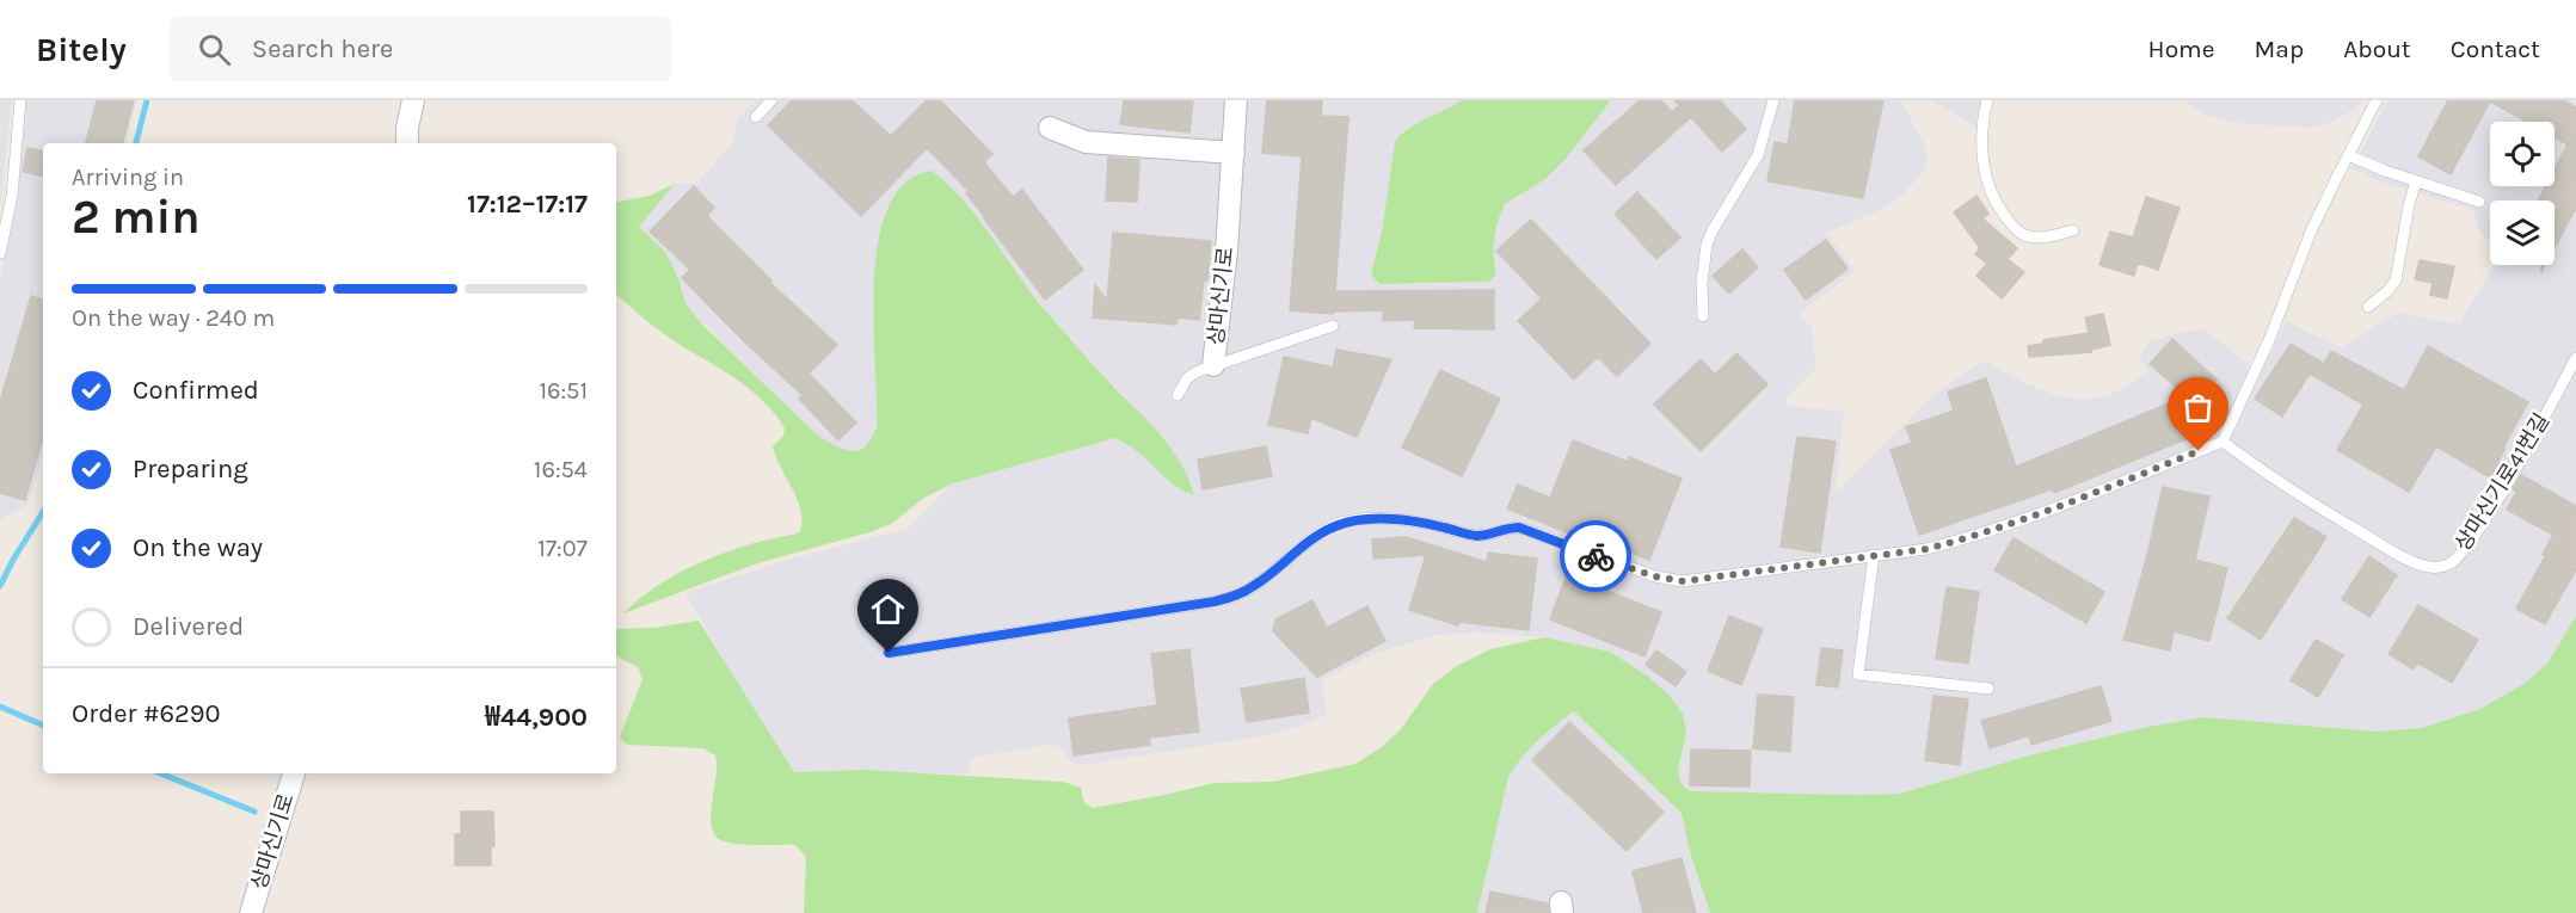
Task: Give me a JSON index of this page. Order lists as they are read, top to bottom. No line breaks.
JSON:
{"streets":{"street":["상마신기로"],"lane":["상마신기로41번길"]},"page":{"header":"Bitely","search":"Search here","nav":["Home","Map","About","Contact"],"heading":["2 min","Arriving in","17:12–17:17"],"panel":["Order #6290","₩44,900"],"bar":"On the way · 240 m","list":[["Confirmed","16:51"],["Preparing","16:54"],["On the way","17:07"],"Delivered"]}}
